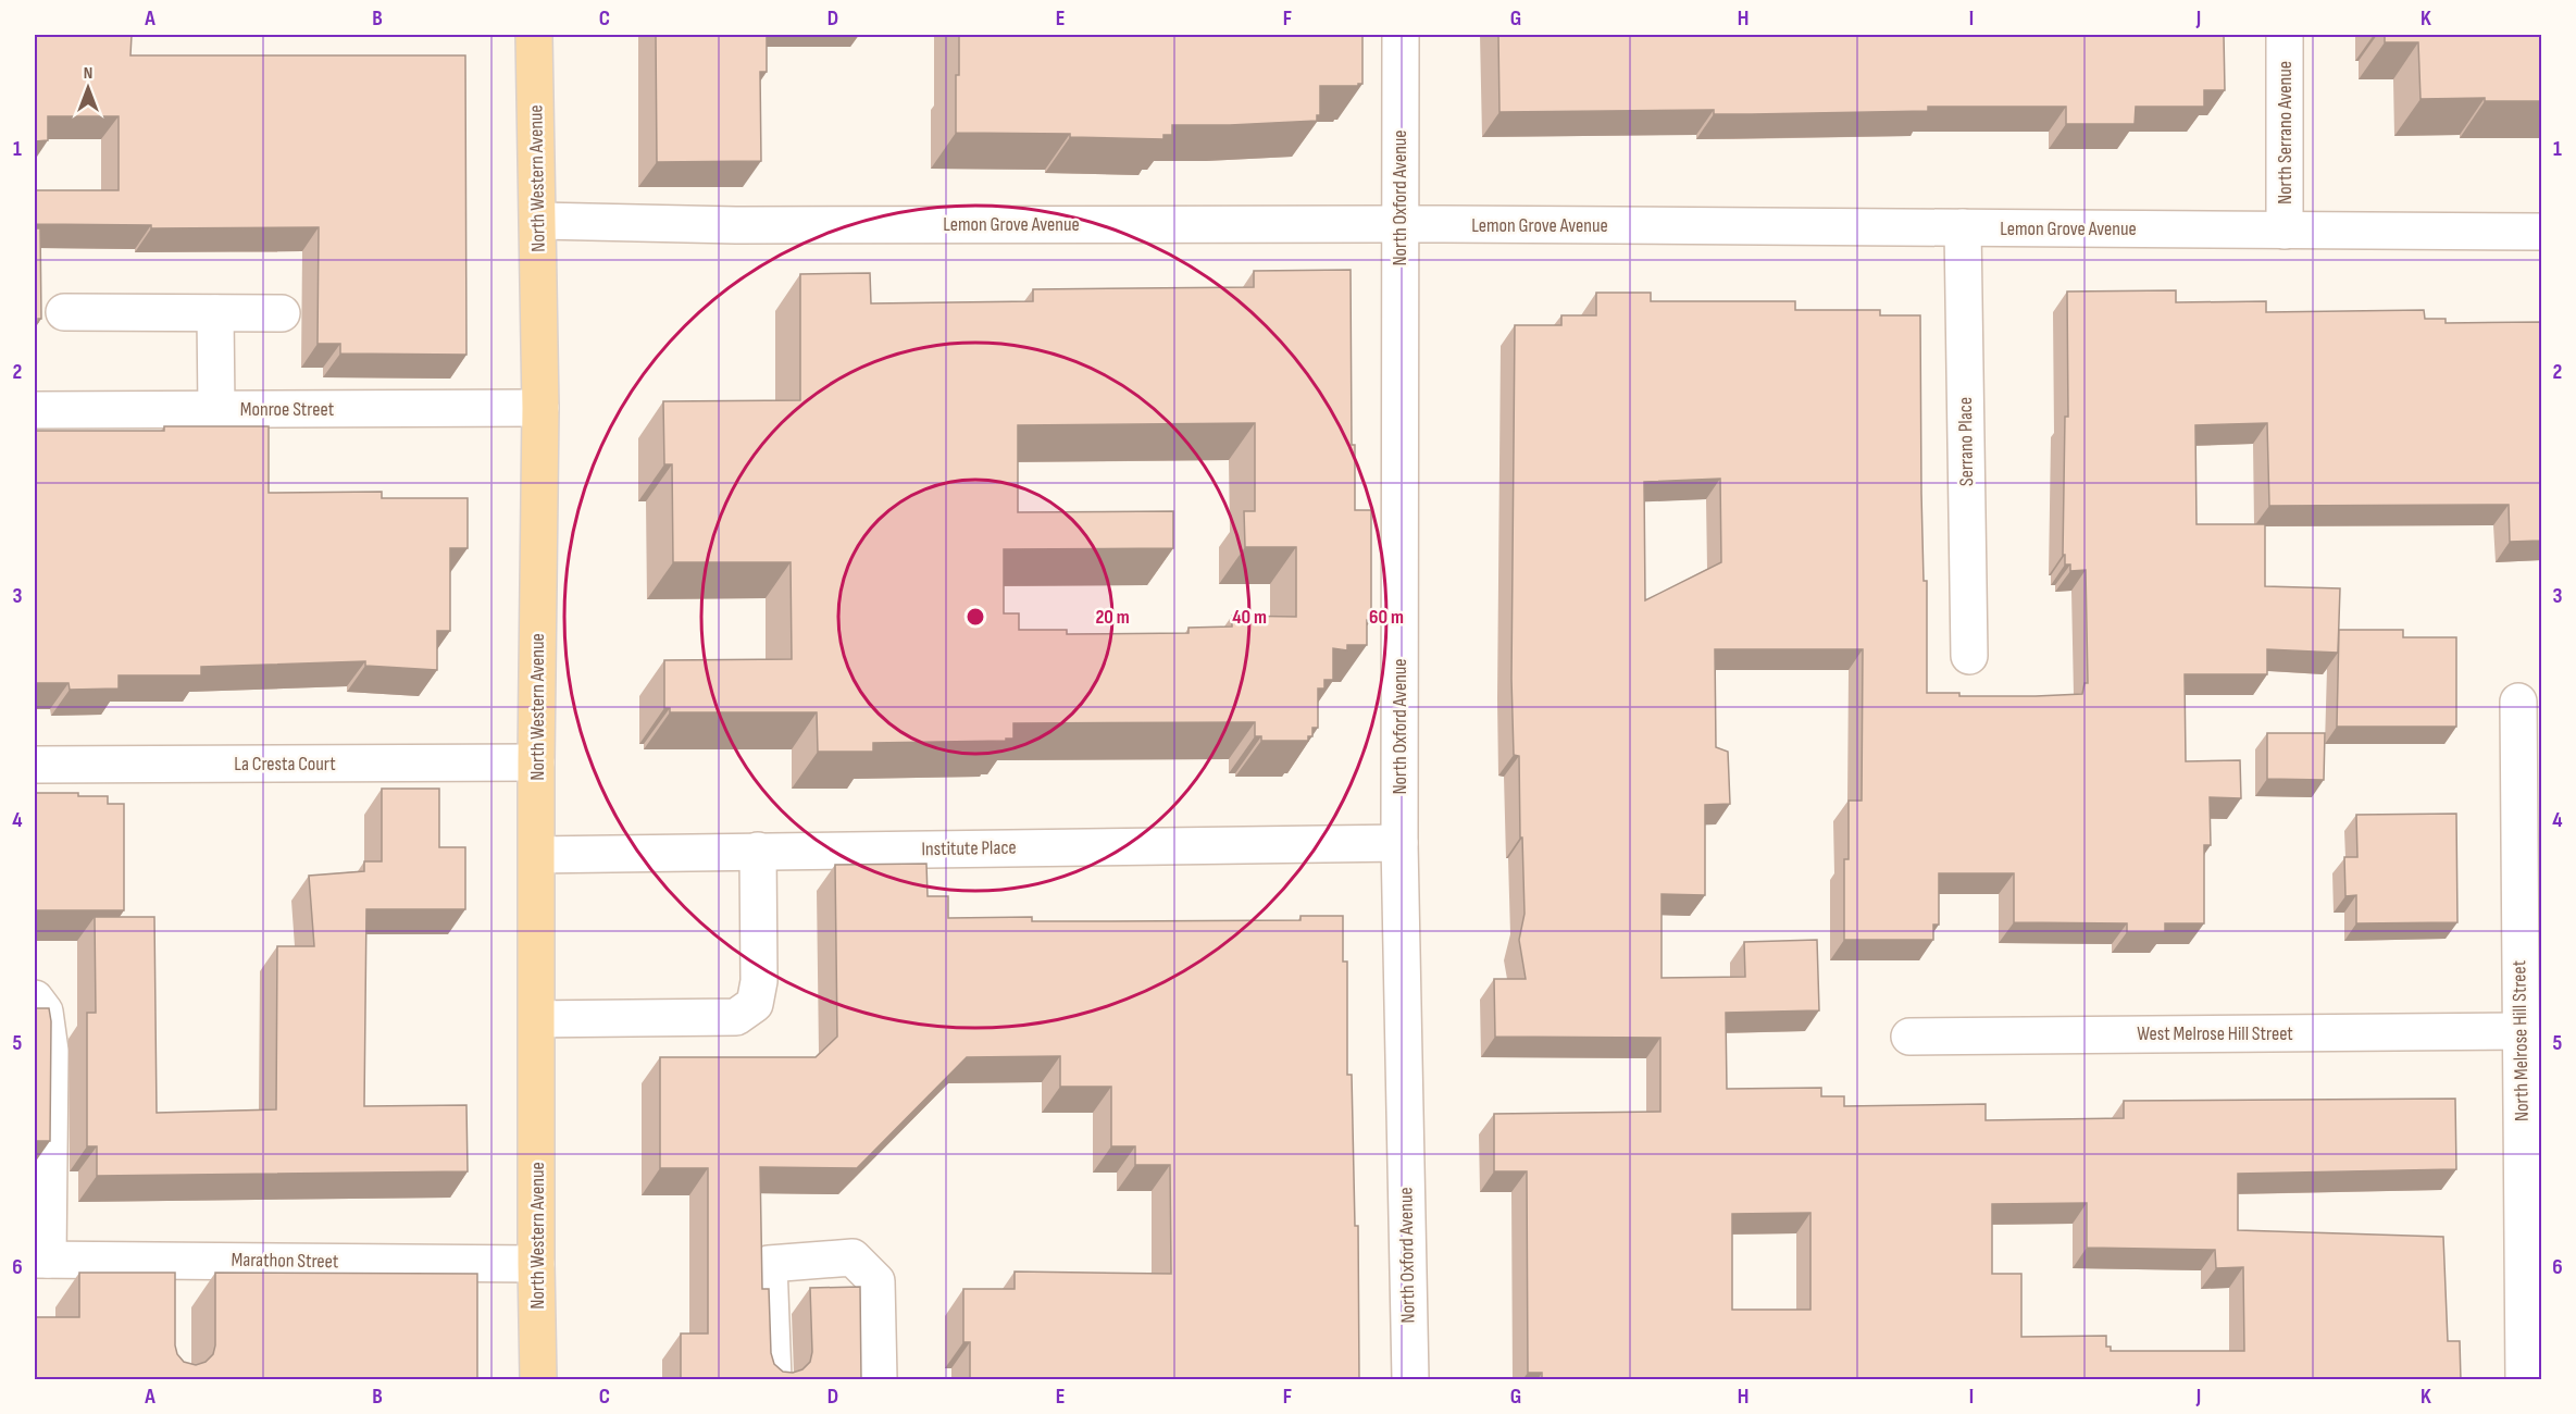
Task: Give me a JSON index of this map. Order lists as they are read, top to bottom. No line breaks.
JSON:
{"streets":{"main road":["North Western Avenue"],"street":["North Serrano Avenue","North Oxford Avenue","Lemon Grove Avenue","Monroe Street","Serrano Place","La Cresta Court","Institute Place","West Melrose Hill Street","North Melrose Hill Street","Marathon Street"]},"crossings":[["North Serrano Avenue","Lemon Grove Avenue"],["North Western Avenue","Lemon Grove Avenue"],["North Western Avenue","Monroe Street"],["North Western Avenue","La Cresta Court"],["North Western Avenue","Institute Place"],["North Western Avenue","Marathon Street"],["North Oxford Avenue","Lemon Grove Avenue"],["North Oxford Avenue","Institute Place"],["Lemon Grove Avenue","Serrano Place"],["West Melrose Hill Street","North Melrose Hill Street"]],"north":"top","grid":{"columns":["A","B","C","D","E","F","G","H","I","J","K"],"rows":["1","2","3","4","5","6"]},"rings":["20 m","40 m","60 m"]}
